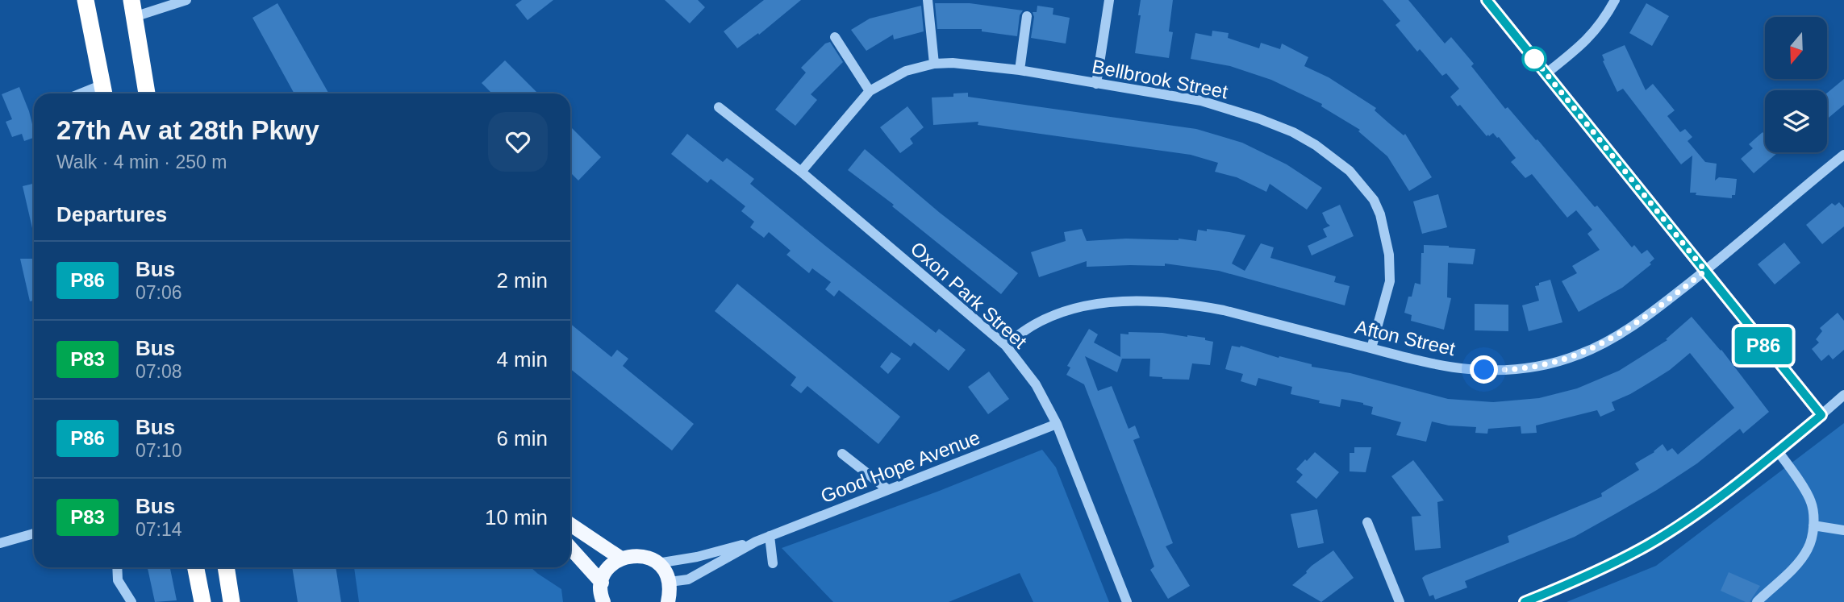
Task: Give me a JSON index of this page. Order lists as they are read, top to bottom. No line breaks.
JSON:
{"streets":{"street":["Bellbrook Street","Oxon Park Street","Afton Street","Good Hope Avenue"]},"crossings":[["Bellbrook Street","Oxon Park Street"],["Bellbrook Street","Afton Street"],["Oxon Park Street","Afton Street"],["Oxon Park Street","Good Hope Avenue"]],"lines":["bus line P86"],"north":"bottom","page":{"on_map":"P86","heading":[["27th Av at 28th Pkwy","Walk · 4 min · 250 m"],"Departures"],"list":[{"mark":"P86","name":"Bus","note":"07:06","value":"2 min"},{"mark":"P83","name":"Bus","note":"07:08","value":"4 min"},{"mark":"P86","name":"Bus","note":"07:10","value":"6 min"},{"mark":"P83","name":"Bus","note":"07:14","value":"10 min"}]}}
